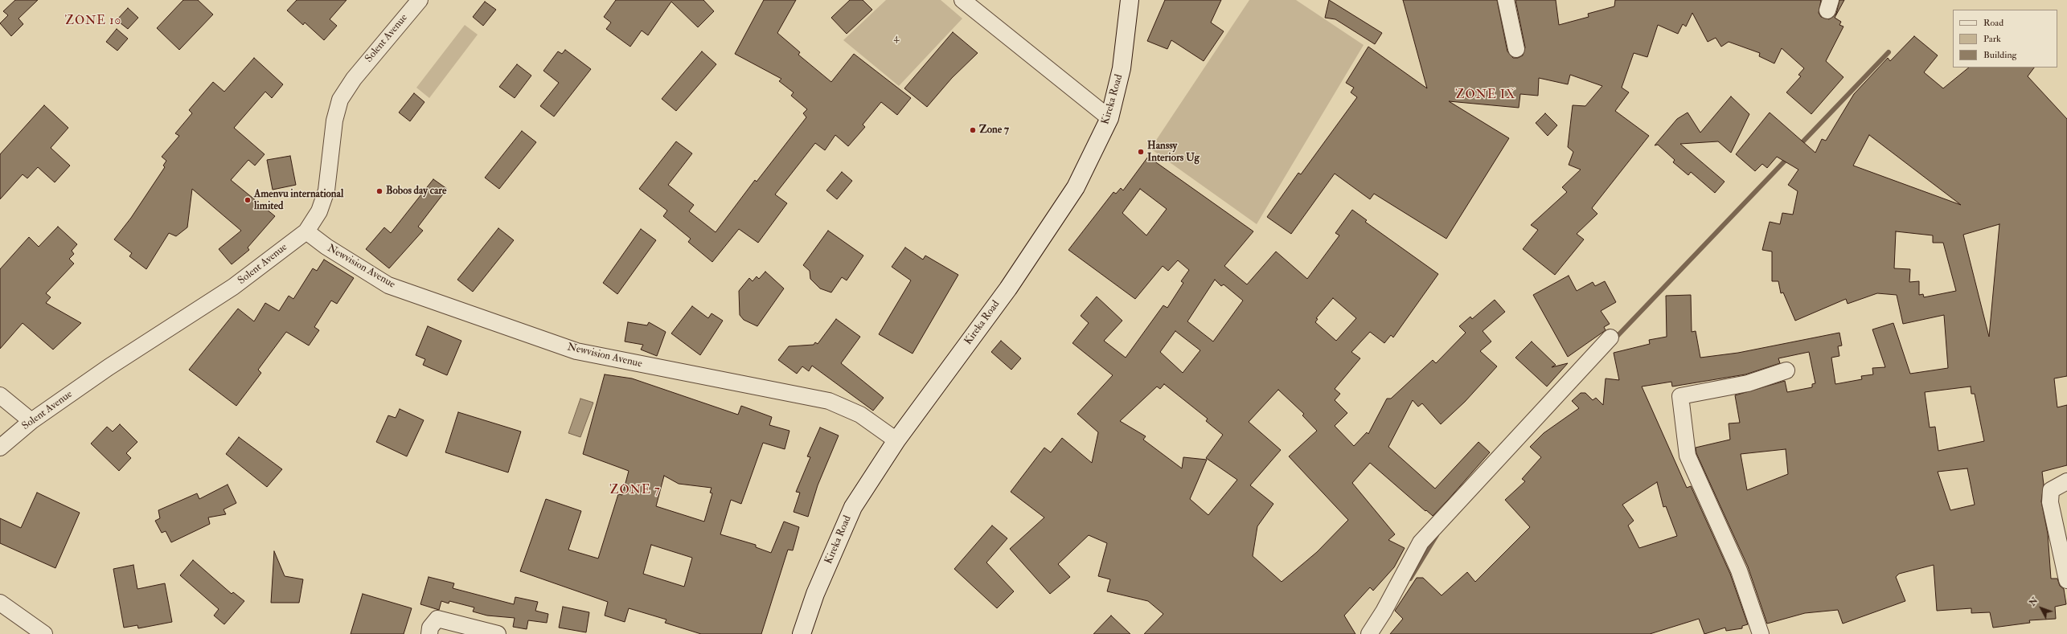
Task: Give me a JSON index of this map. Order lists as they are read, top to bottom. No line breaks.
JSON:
{"streets":{"main road":["Kireka Road"],"street":["Solent Avenue","Newvision Avenue"]},"crossings":[["Solent Avenue","Newvision Avenue"],["Kireka Road","Newvision Avenue"]],"districts":["ZONE 10","ZONE IX","ZONE 7"],"parks":["4"],"places":["Zone 7","Hanssy Interiors Ug","Bobos day care","Amenvu international limited"],"legend":["Road","Park","Building"],"north":"top left"}
